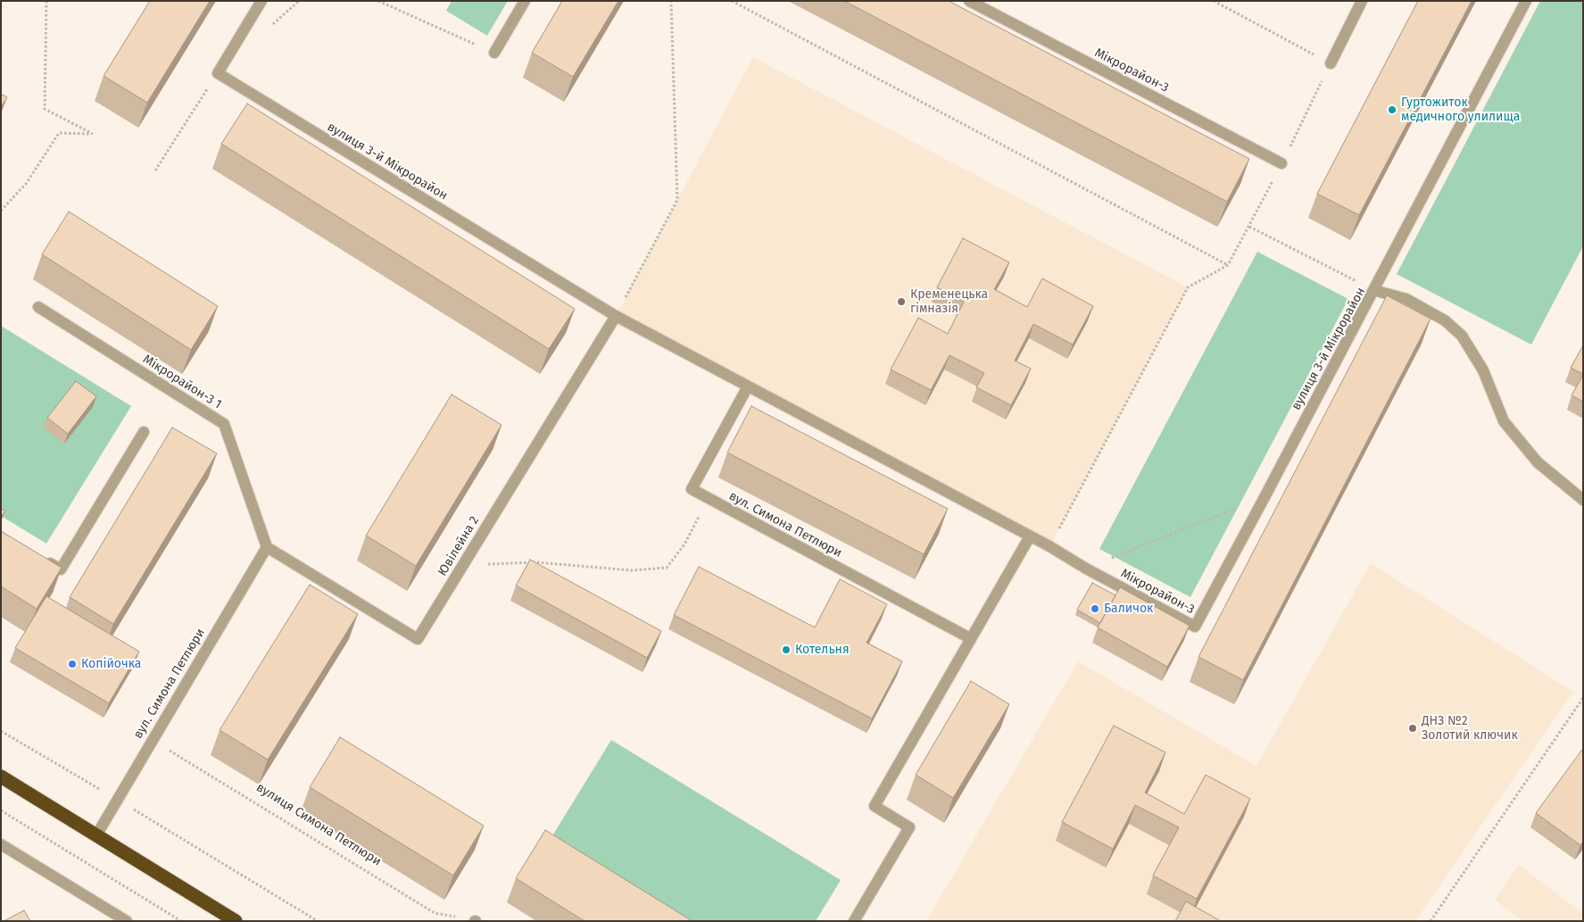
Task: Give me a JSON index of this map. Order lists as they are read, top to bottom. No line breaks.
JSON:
{"streets":{"street":["Мікрорайон-3","вулиця 3-й Мікрорайон","Мікрорайон-3 1","вул. Симона Петлюри","Ювілейна 2"],"path":["вулиця Симона Петлюри"]},"crossings":[["Мікрорайон-3","вулиця 3-й Мікрорайон"],["Мікрорайон-3","вул. Симона Петлюри"],["вулиця 3-й Мікрорайон","вул. Симона Петлюри"],["вулиця 3-й Мікрорайон","Ювілейна 2"],["Мікрорайон-3 1","вул. Симона Петлюри"],["Мікрорайон-3 1","Ювілейна 2"],["вул. Симона Петлюри","Ювілейна 2"],["вул. Симона Петлюри","вулиця Симона Петлюри"]],"places":["Гуртожиток медичного улилища","Кременецька гімназія","Баличок","Котельня","Копійочка","ДНЗ №2 Золотий ключик"]}
